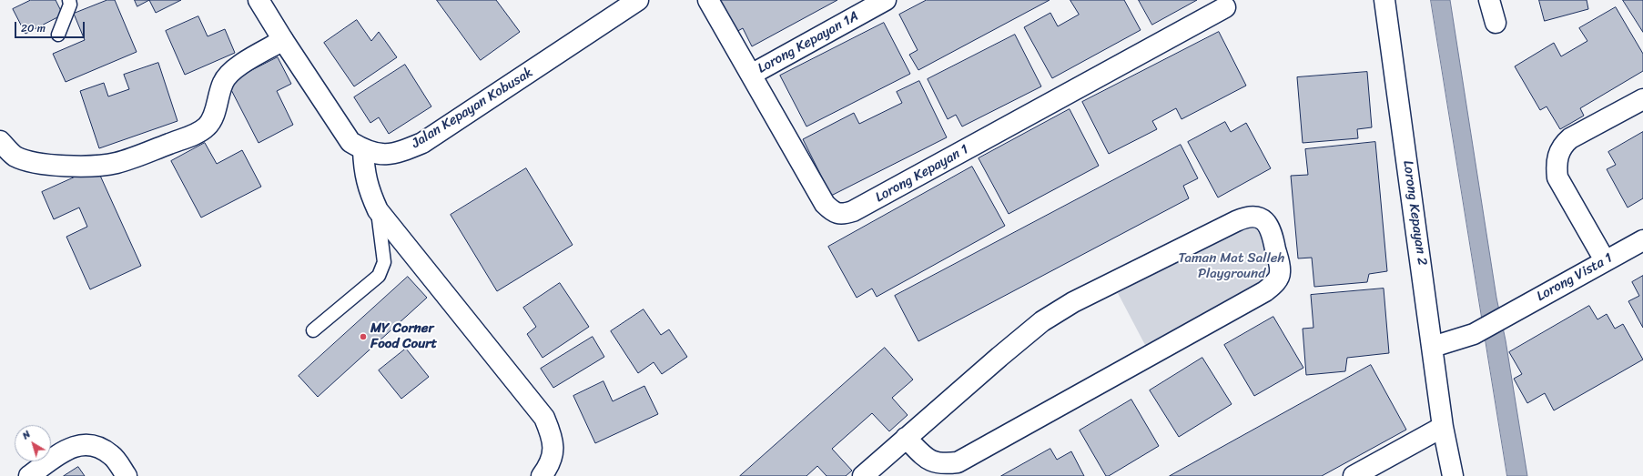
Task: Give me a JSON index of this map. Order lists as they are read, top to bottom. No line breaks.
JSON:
{"streets":{"street":["Lorong Kepayan 1A","Jalan Kepayan Kobusak","Lorong Kepayan 1","Lorong Kepayan 2","Lorong Vista 1"]},"crossings":[["Lorong Kepayan 1A","Lorong Kepayan 1"],["Lorong Kepayan 2","Lorong Vista 1"]],"parks":["Taman Mat Salleh Playground"],"places":["MY Corner Food Court"],"scale_bar":"20 m","north":"top left"}
